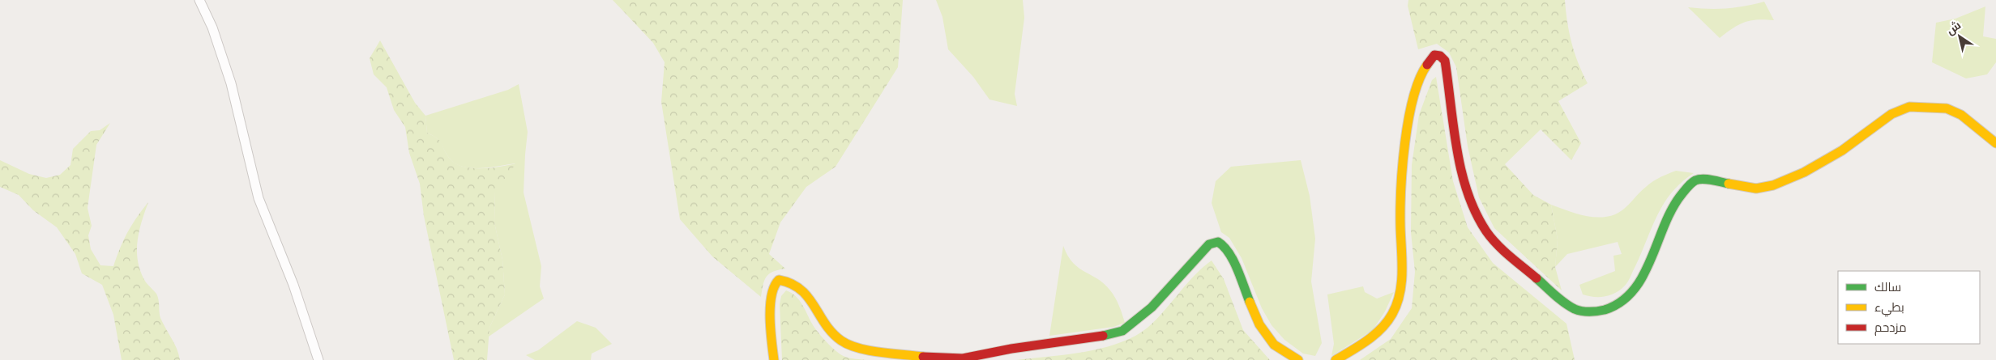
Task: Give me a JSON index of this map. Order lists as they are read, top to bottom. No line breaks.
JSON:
{"legend":["سالك","بطيء","مزدحم"],"north":"top left"}
